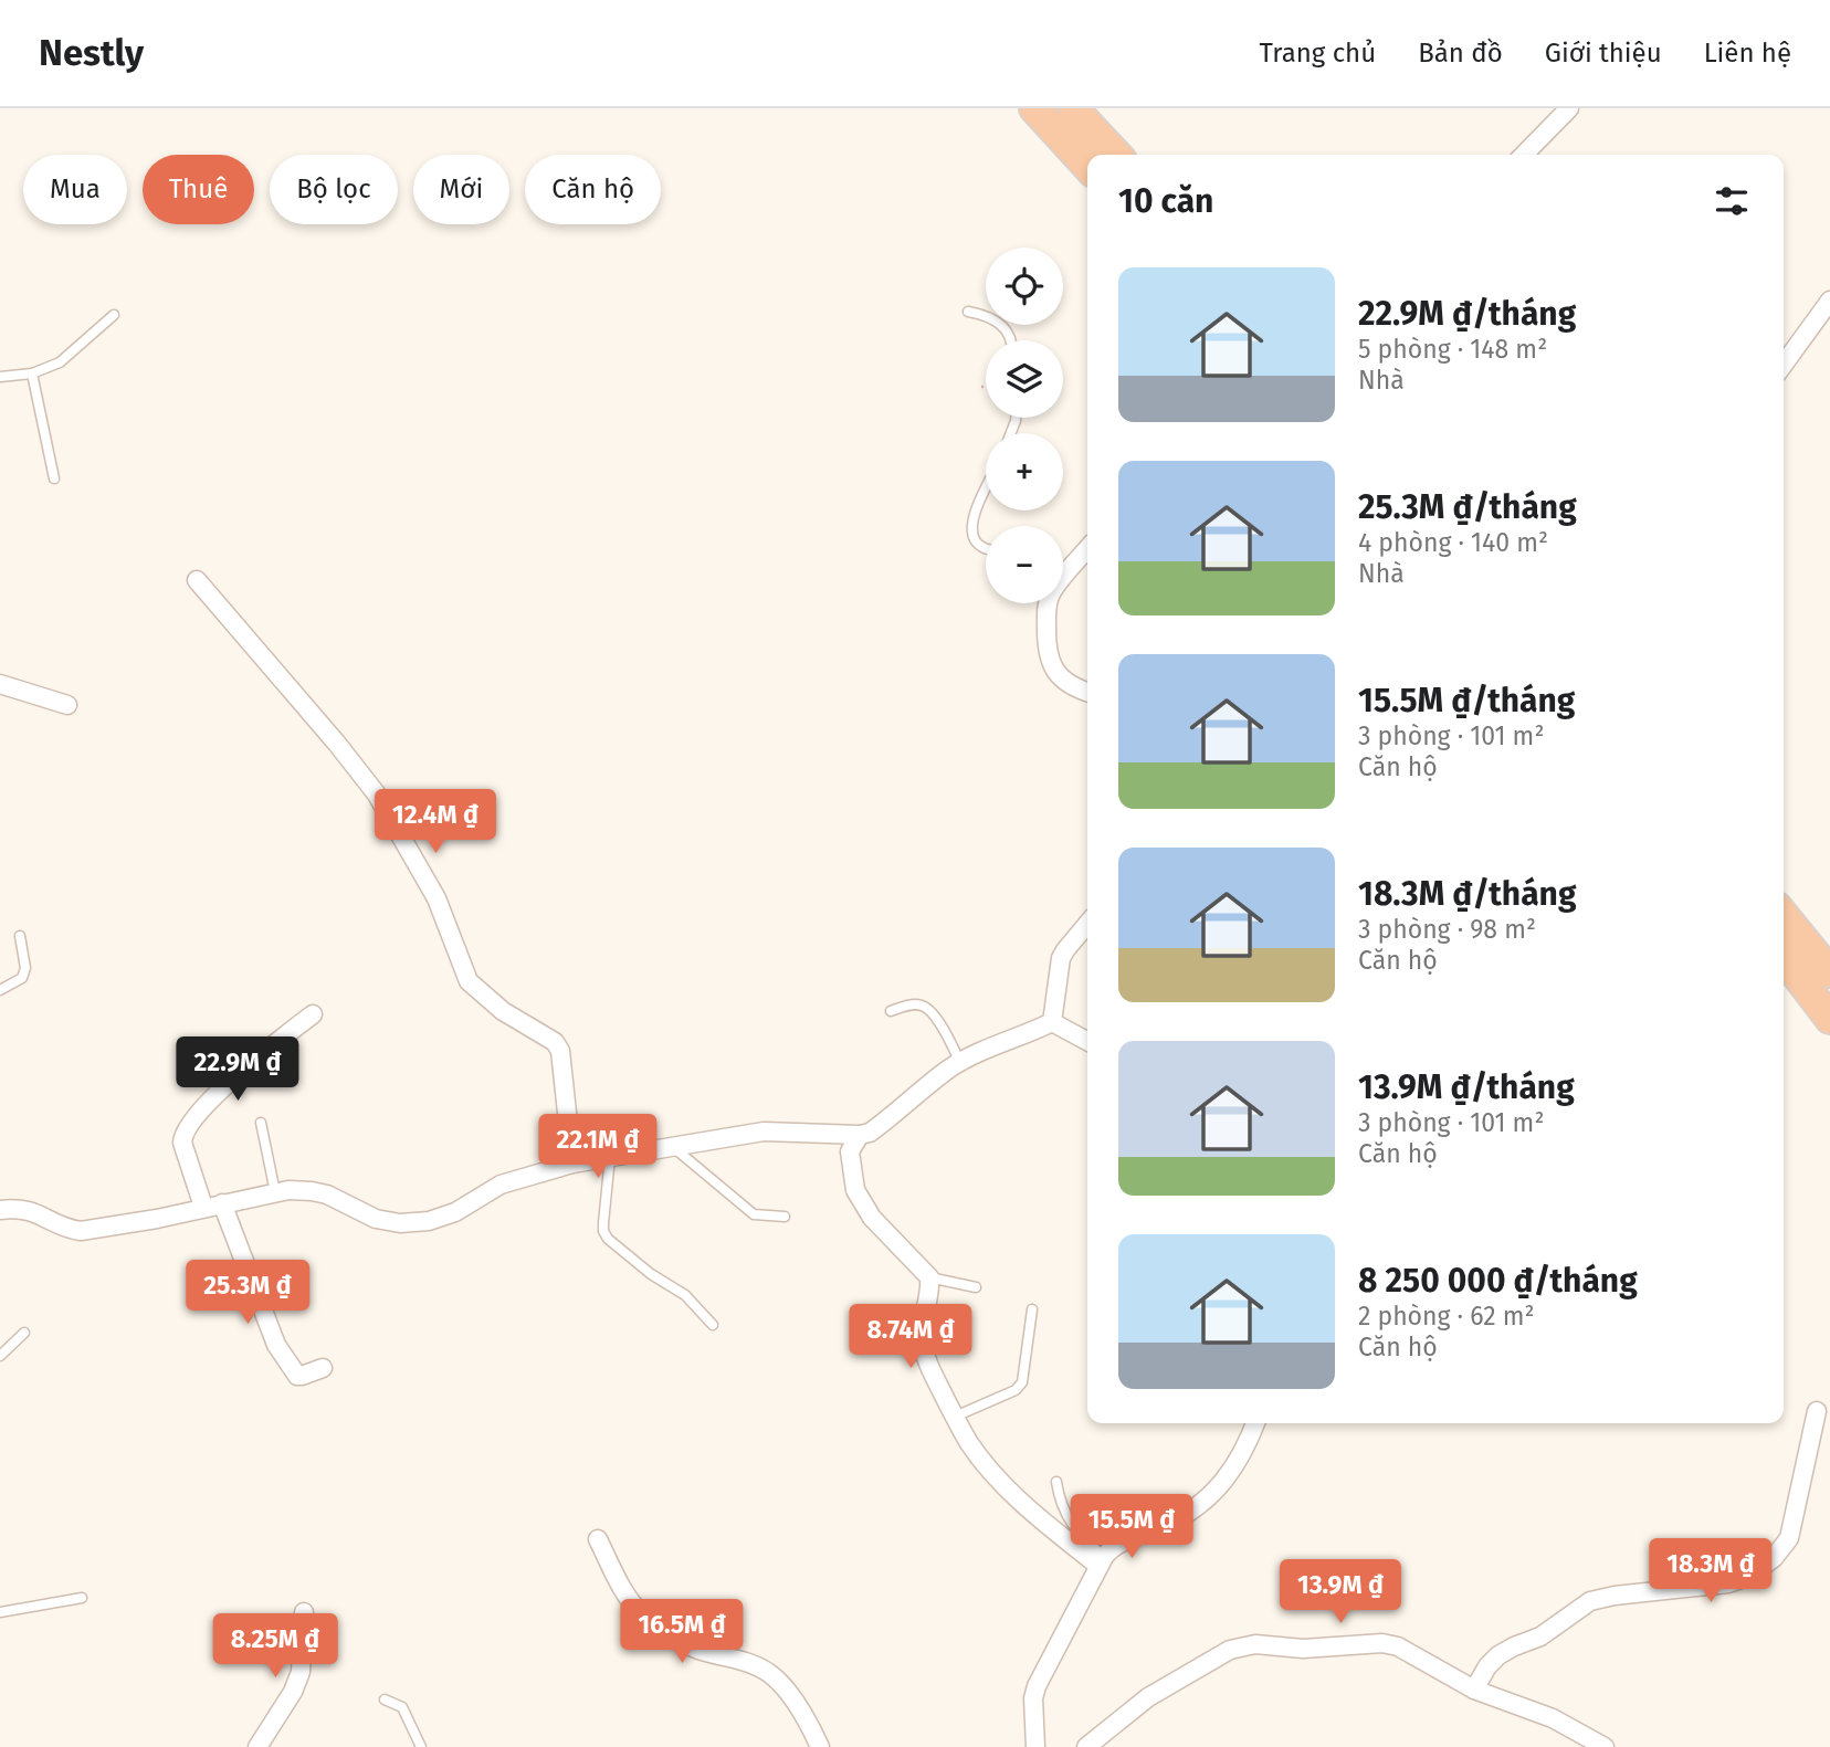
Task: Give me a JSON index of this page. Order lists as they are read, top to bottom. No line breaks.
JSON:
{"page":{"header":"Nestly","nav":["Trang chủ","Bản đồ","Giới thiệu","Liên hệ"],"chip":["Mua","Thuê","Bộ lọc","Mới","Căn hộ"],"heading":"10 căn","map_buttons":["+","−"],"list":[{"name":"22.9M ₫/tháng","note":"5 phòng · 148 m² · Nhà"},{"name":"25.3M ₫/tháng","note":"4 phòng · 140 m² · Nhà"},{"name":"15.5M ₫/tháng","note":"3 phòng · 101 m² · Căn hộ"},{"name":"18.3M ₫/tháng","note":"3 phòng · 98 m² · Căn hộ"},{"name":"13.9M ₫/tháng","note":"3 phòng · 101 m² · Căn hộ"},{"name":"8 250 000 ₫/tháng","note":"2 phòng · 62 m² · Căn hộ"}],"price":["12.4M ₫","22.9M ₫","22.1M ₫","25.3M ₫","8.74M ₫","15.5M ₫","18.3M ₫","13.9M ₫","16.5M ₫","8.25M ₫"]}}
